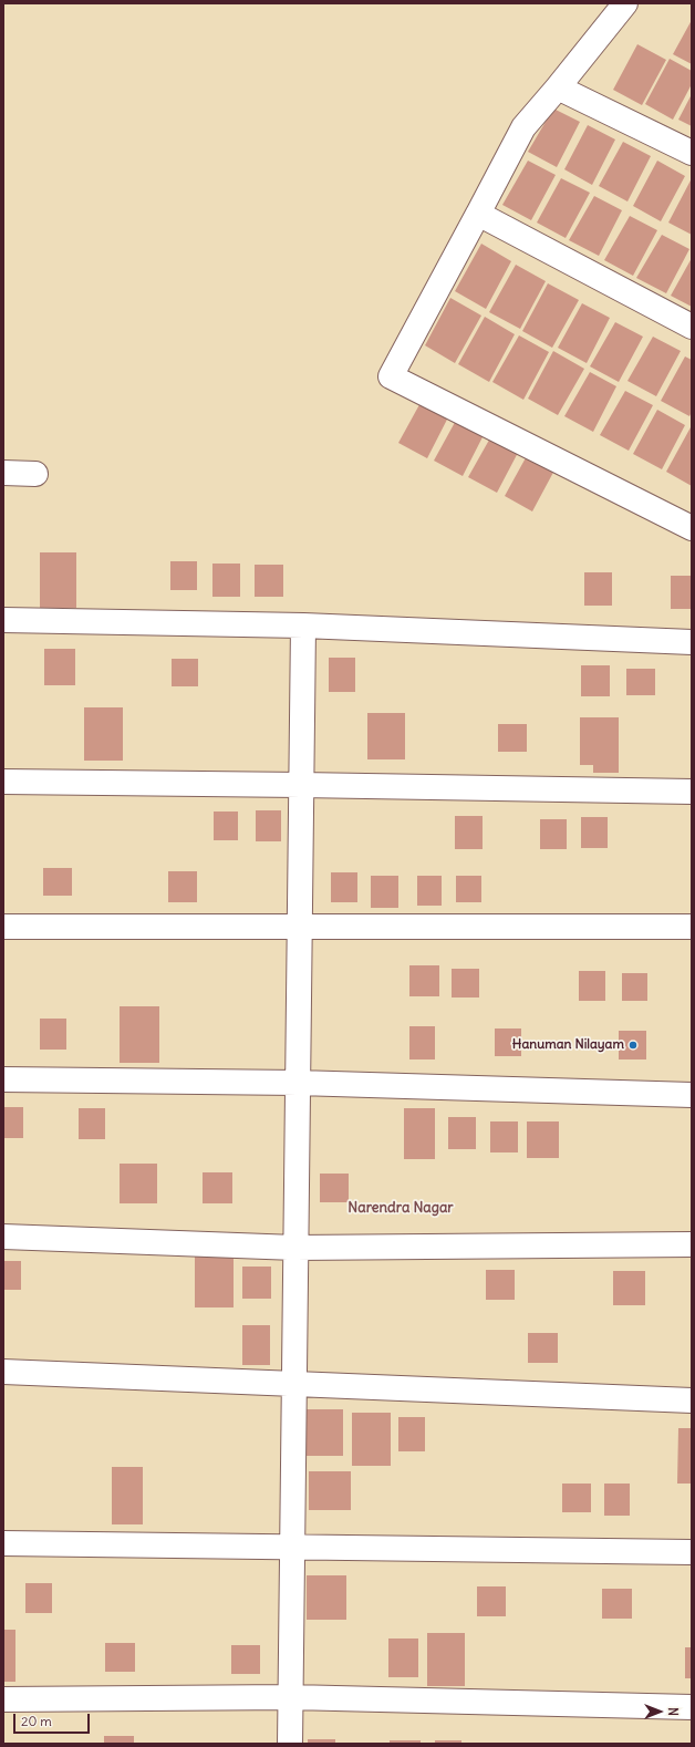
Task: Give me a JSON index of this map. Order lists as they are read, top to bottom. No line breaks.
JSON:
{"districts":["Narendra Nagar"],"places":["Hanuman Nilayam"],"scale_bar":"20 m","north":"right"}
